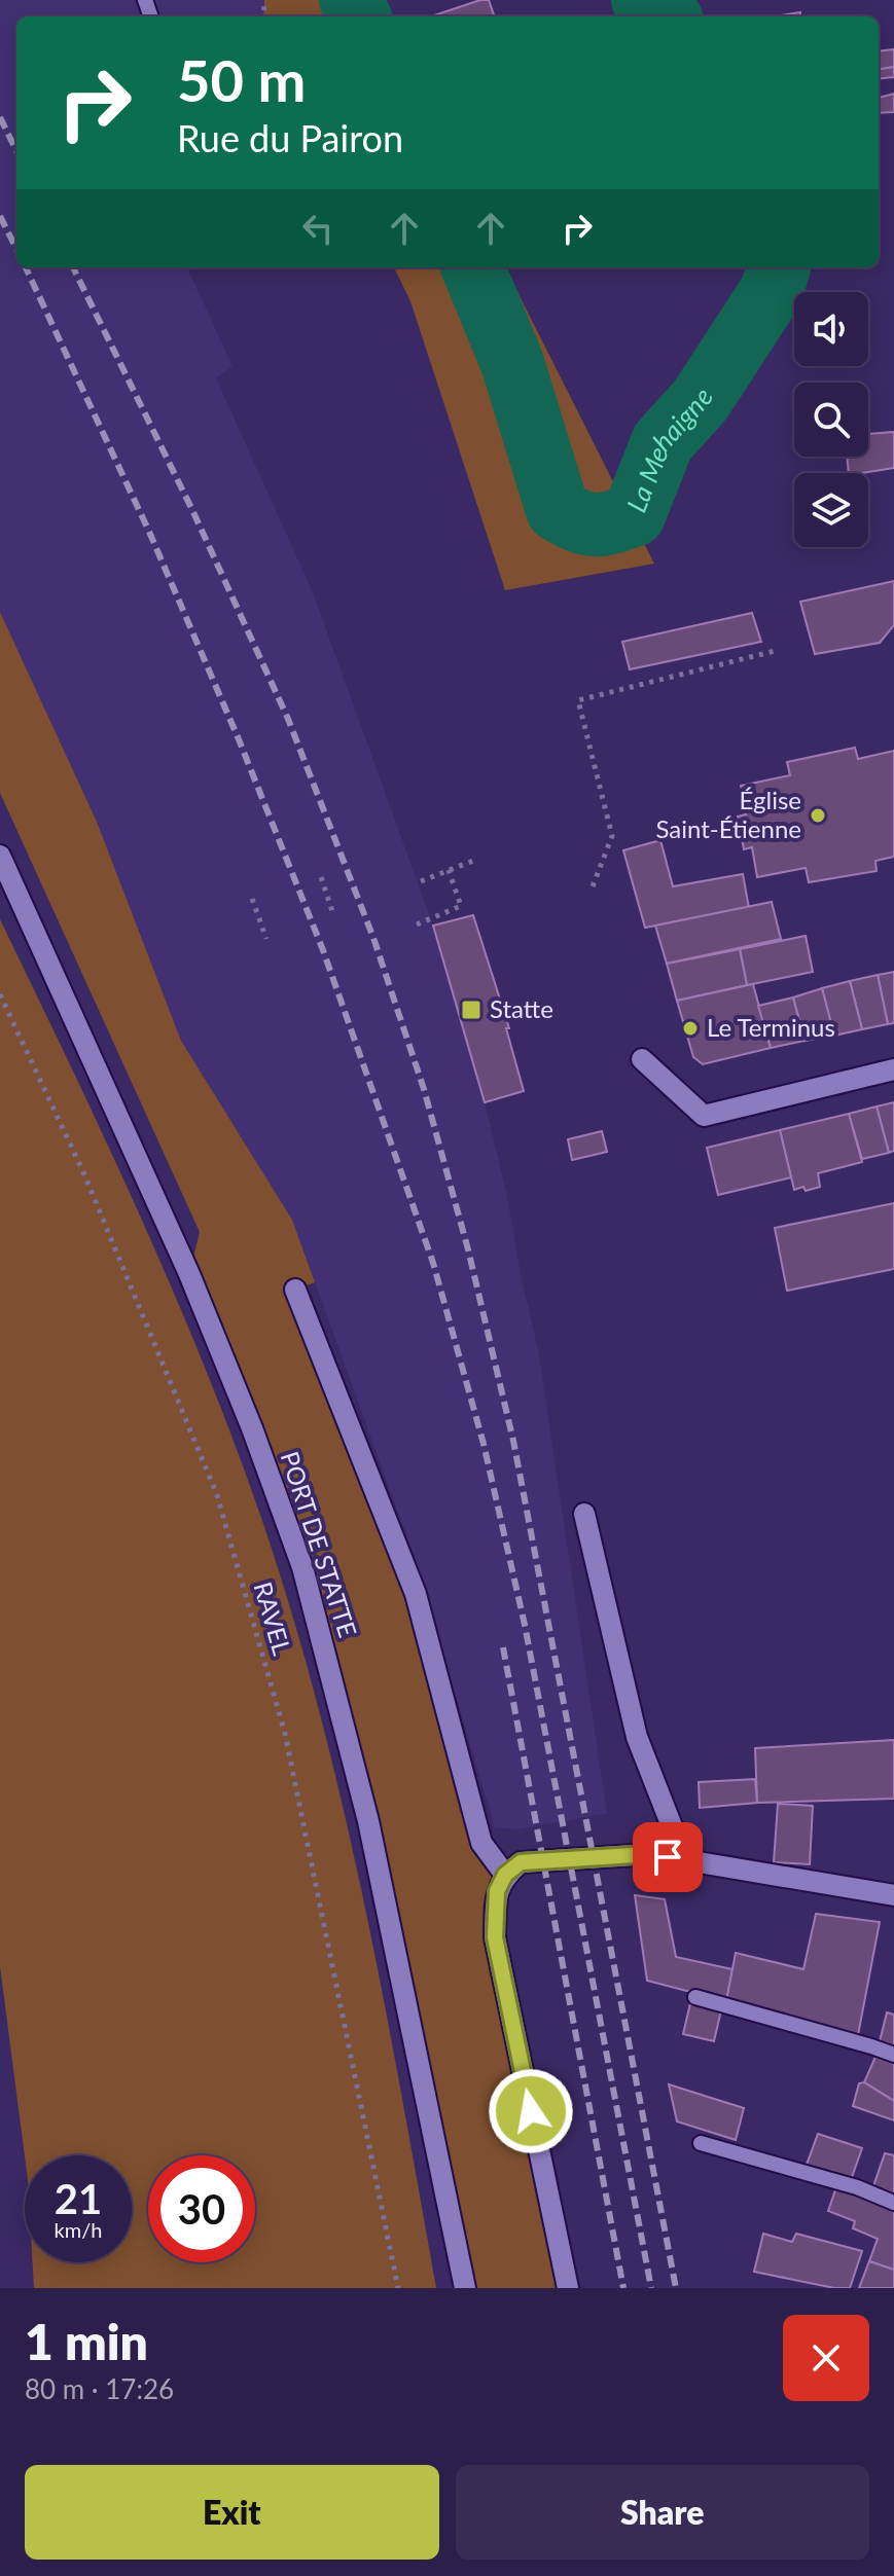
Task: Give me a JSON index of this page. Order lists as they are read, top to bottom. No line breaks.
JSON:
{"streets":{"street":["PORT DE STATTE"],"path":["RAVEL"]},"water":["La Mehaigne"],"places":{"other":["Église Saint-Étienne","Le Terminus"],"transit":["Statte"]},"page":{"turn":["50 m","Rue du Pairon"],"speed":"21 km/h","limit":"30","heading":["1 min","80 m · 17:26"],"buttons":["Exit","Share"]}}
